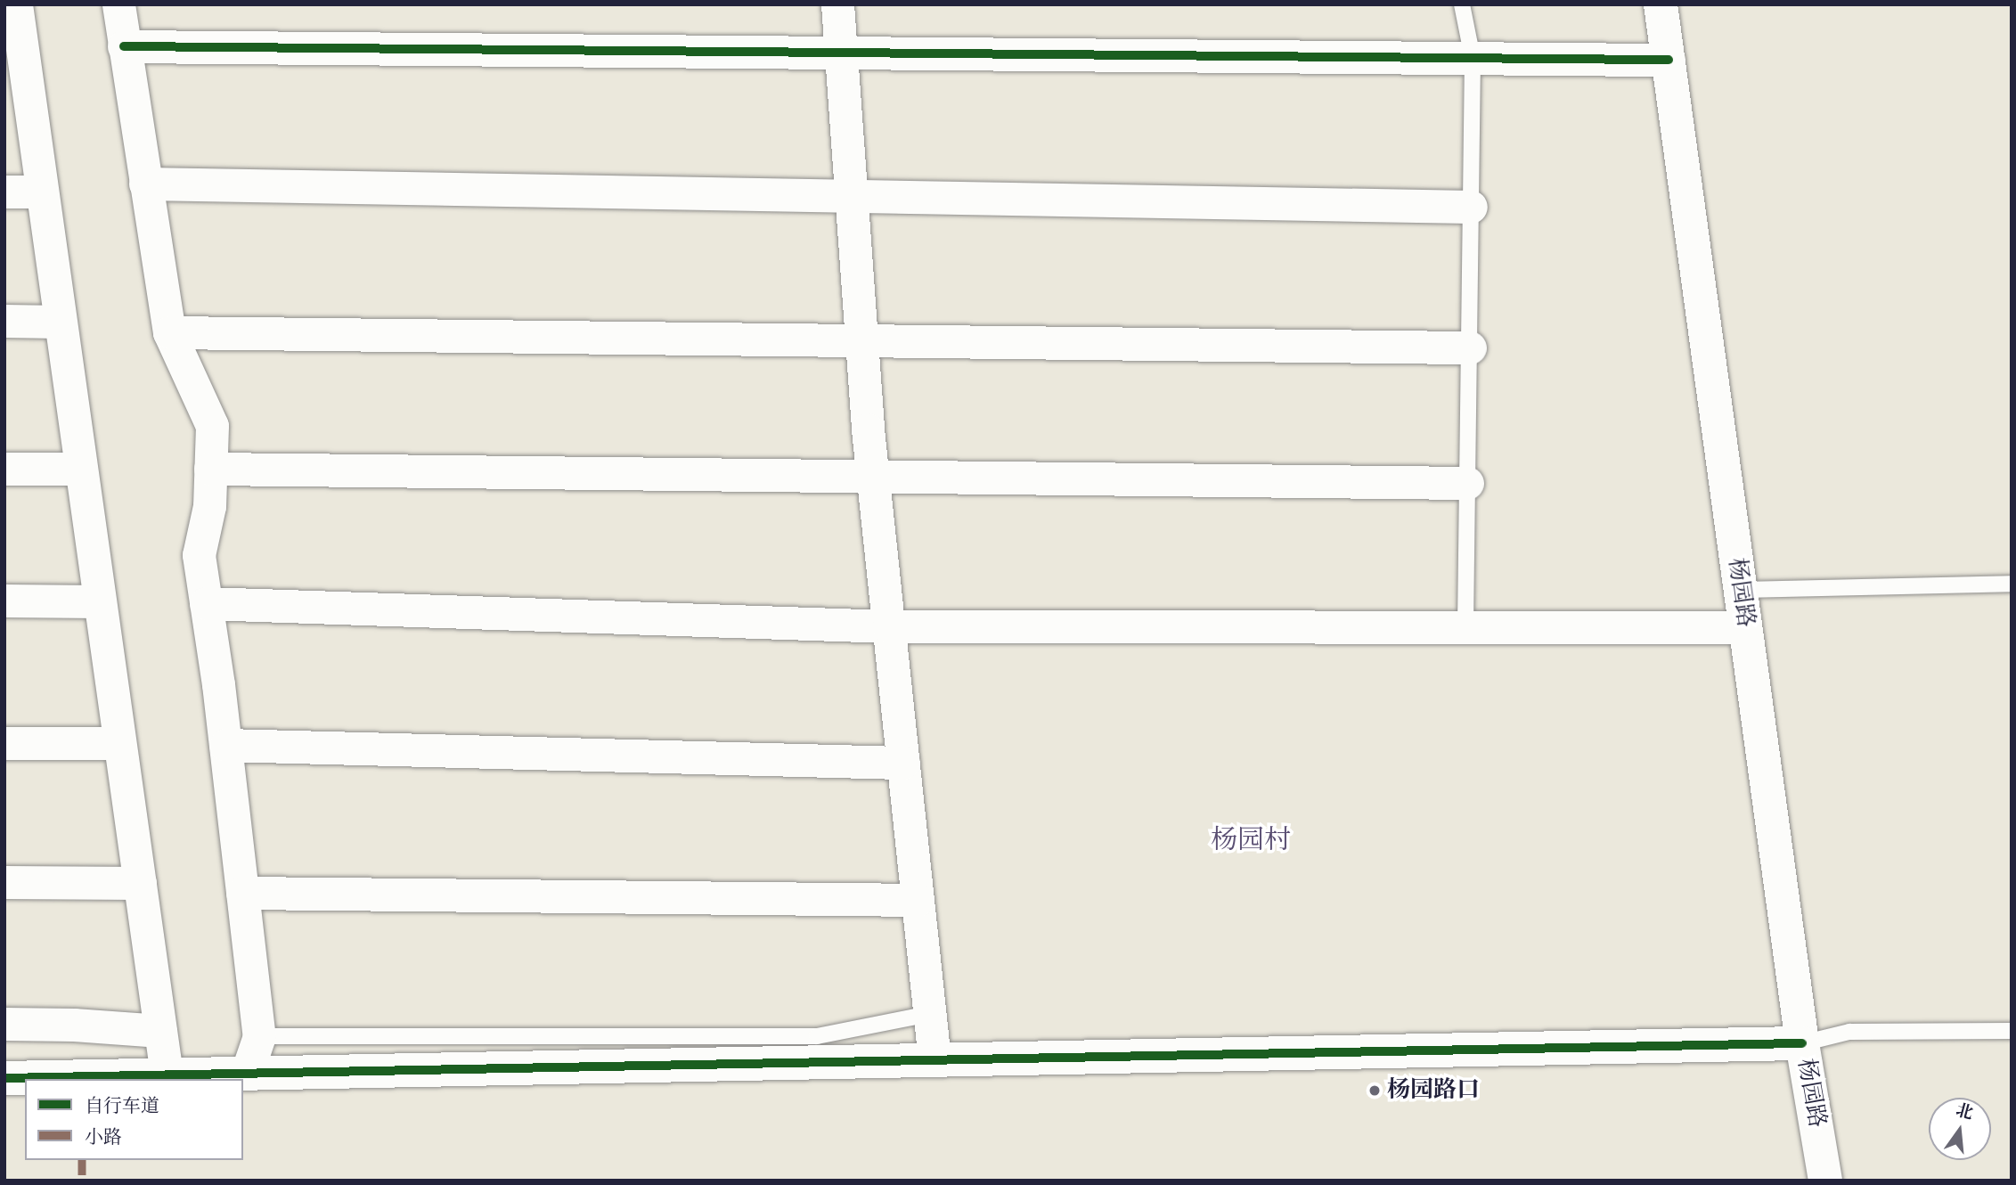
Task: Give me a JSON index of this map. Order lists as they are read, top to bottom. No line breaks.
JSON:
{"streets":{"street":["杨园路"]},"districts":["杨园村"],"places":["杨园路口"],"legend":["自行车道","小路"],"north":"top"}
